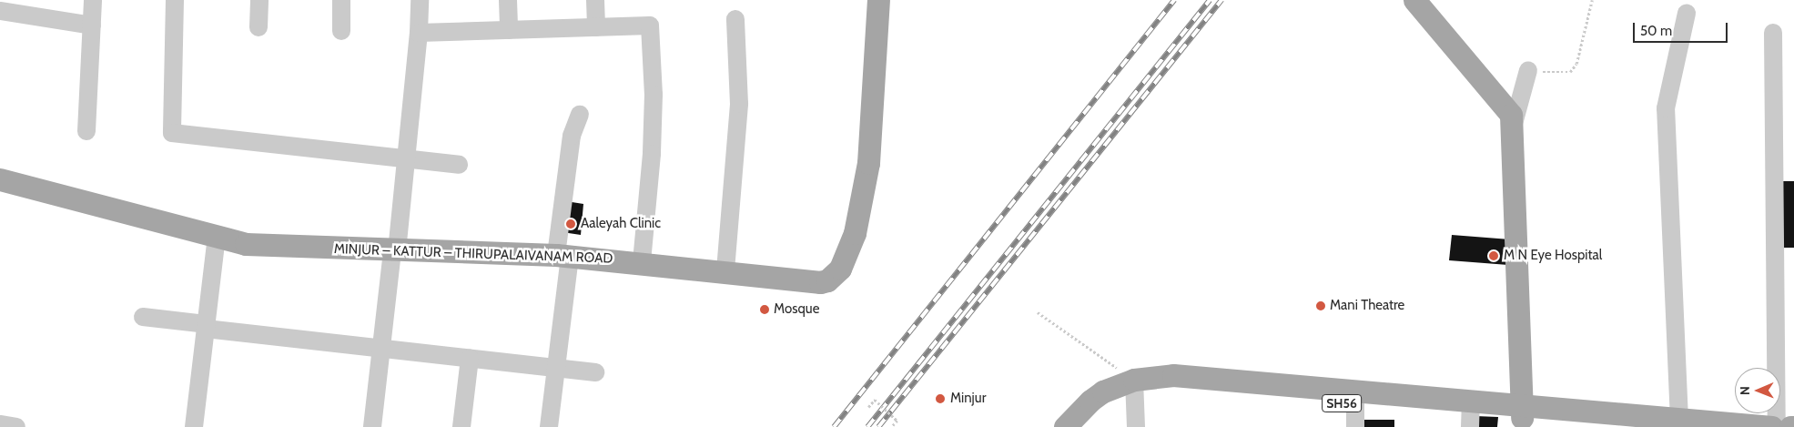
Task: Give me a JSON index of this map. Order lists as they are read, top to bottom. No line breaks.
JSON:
{"streets":{"main road":["MINJUR – KATTUR – THIRUPALAIVANAM ROAD","SH56"]},"places":["Aaleyah Clinic","M N Eye Hospital","Mani Theatre","Mosque","Minjur"],"scale_bar":"50 m","north":"left"}
